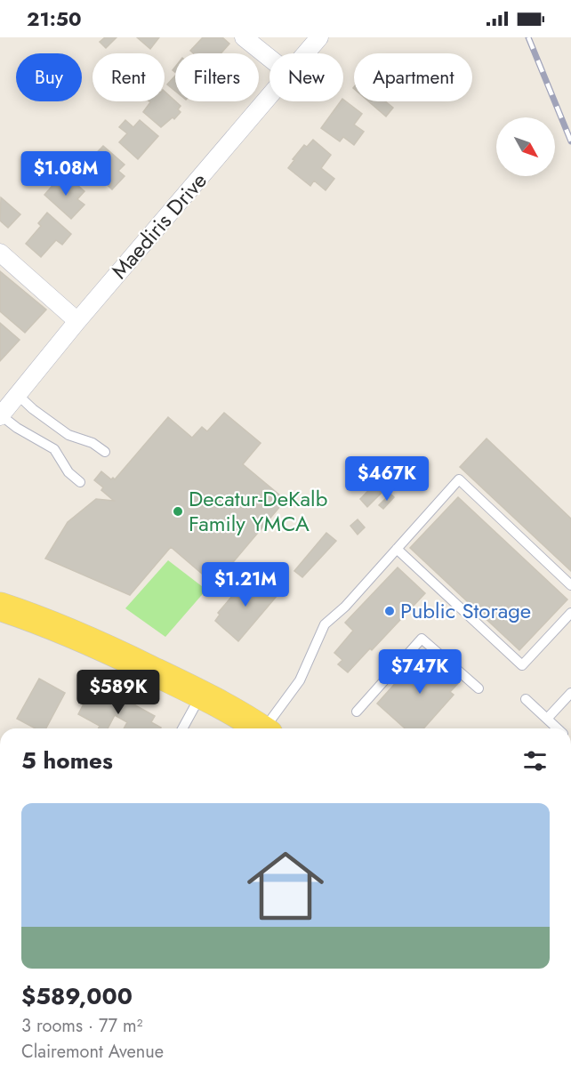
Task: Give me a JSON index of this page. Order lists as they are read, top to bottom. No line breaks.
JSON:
{"streets":{"street":["Maediris Drive"]},"places":["Decatur-DeKalb Family YMCA","Public Storage"],"north":"bottom right","page":{"status":"21:50","chip":["Buy","Rent","Filters","New","Apartment"],"price":["$1.08M","$467K","$1.21M","$747K","$589K"],"heading":"5 homes","list":[{"name":"$589,000","note":"3 rooms · 77 m² · Clairemont Avenue"}]}}
